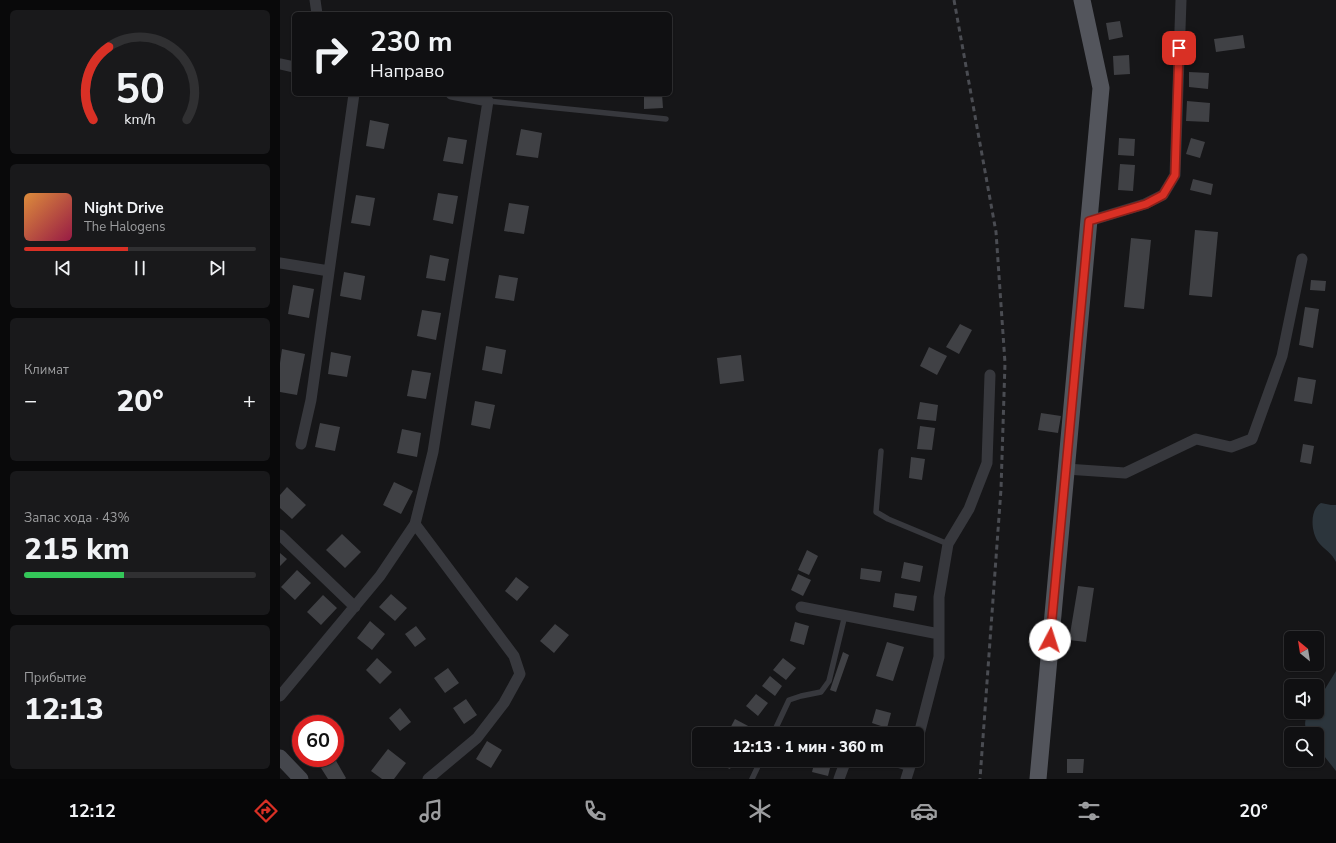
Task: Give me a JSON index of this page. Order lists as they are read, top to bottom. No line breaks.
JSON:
{"north":"top left","page":{"turn":["230 m","Направо"],"song":["Night Drive","The Halogens"],"tile":["Климат",["Запас хода · 43%","215 km"],["Прибытие","12:13"]],"heat":["−","20°","+"],"limit":"60","trip":"12:13 · 1 мин · 360 m","tabs":["12:12","20°"],"gauge":["50","km/h"]}}
